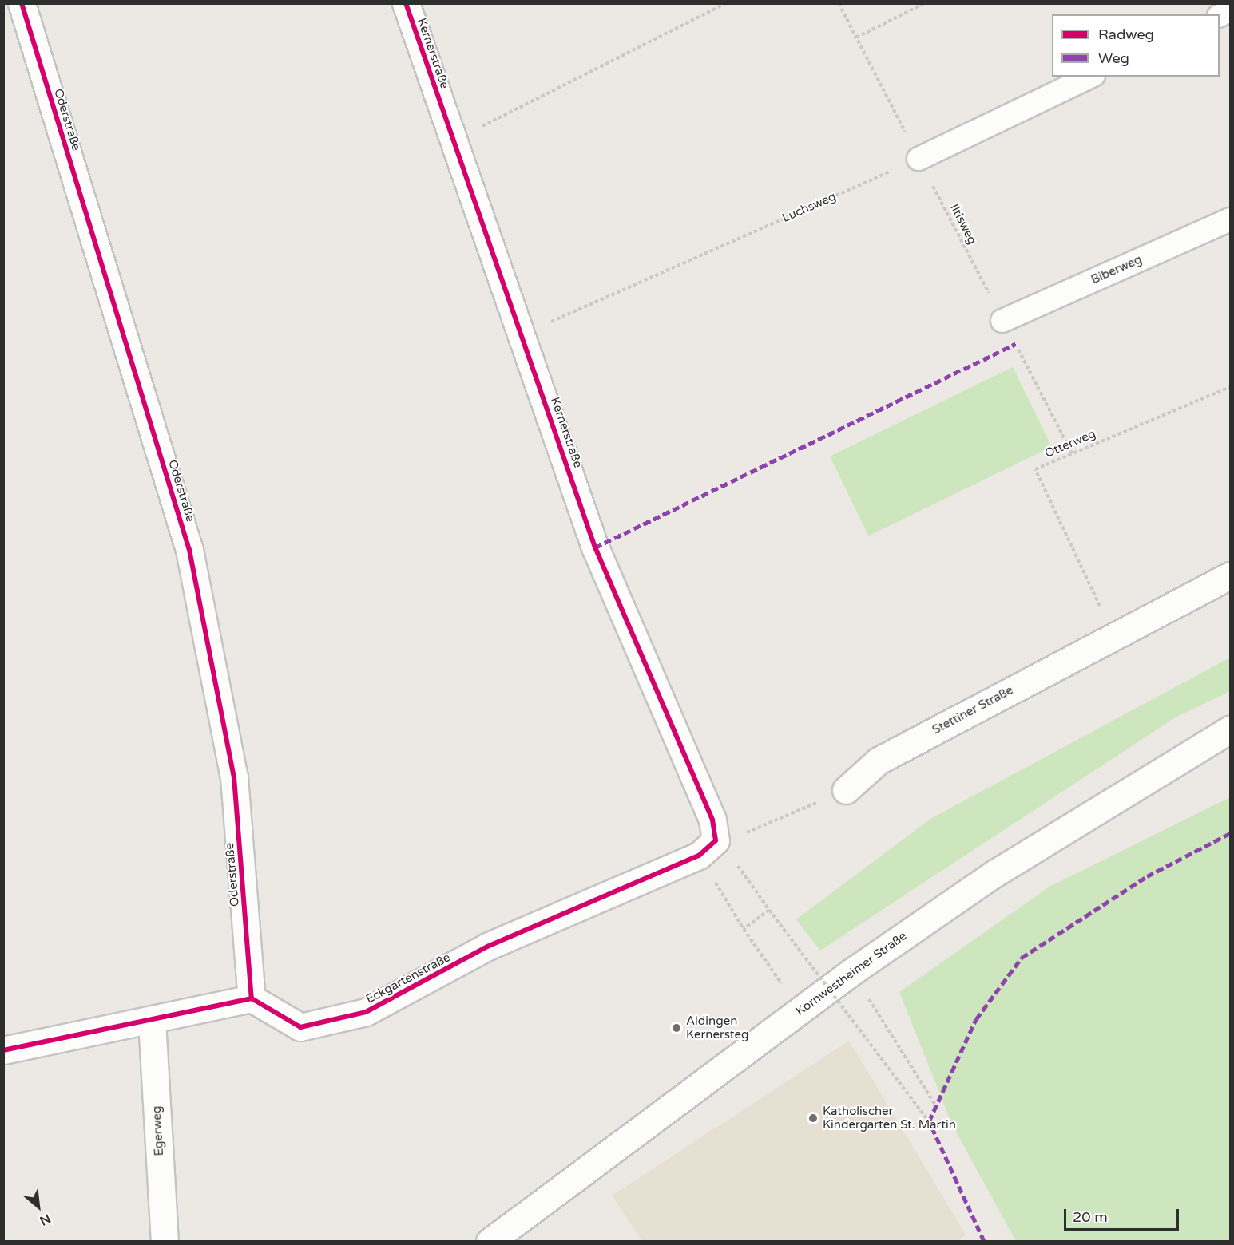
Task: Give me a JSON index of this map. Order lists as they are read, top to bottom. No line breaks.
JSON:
{"streets":{"street":["Kernerstraße","Oderstraße","Stettiner Straße","Kornwestheimer Straße","Eckgartenstraße","Egerweg"],"lane":["Biberweg"],"path":["Luchsweg","Iltisweg","Otterweg"]},"crossings":[["Kernerstraße","Luchsweg"],["Kernerstraße","Eckgartenstraße"],["Oderstraße","Eckgartenstraße"],["Luchsweg","Iltisweg"],["Iltisweg","Biberweg"],["Iltisweg","Otterweg"],["Otterweg","Stettiner Straße"]],"places":["Aldingen Kernersteg","Katholischer Kindergarten St. Martin"],"legend":["Radweg","Weg"],"scale_bar":"20 m","north":"bottom right"}
